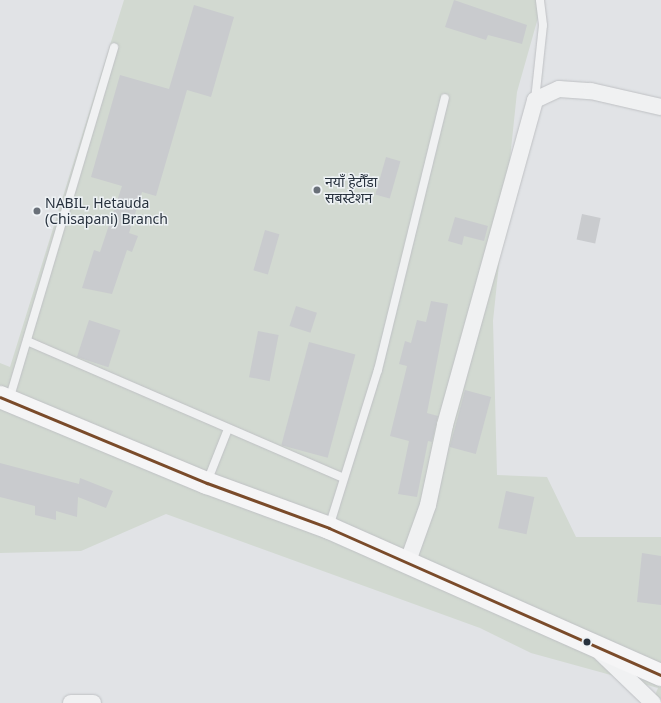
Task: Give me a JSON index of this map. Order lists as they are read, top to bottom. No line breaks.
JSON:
{"places":["नयाँ हेटौँडा सबस्टेशन","NABIL, Hetauda (Chisapani) Branch"]}
